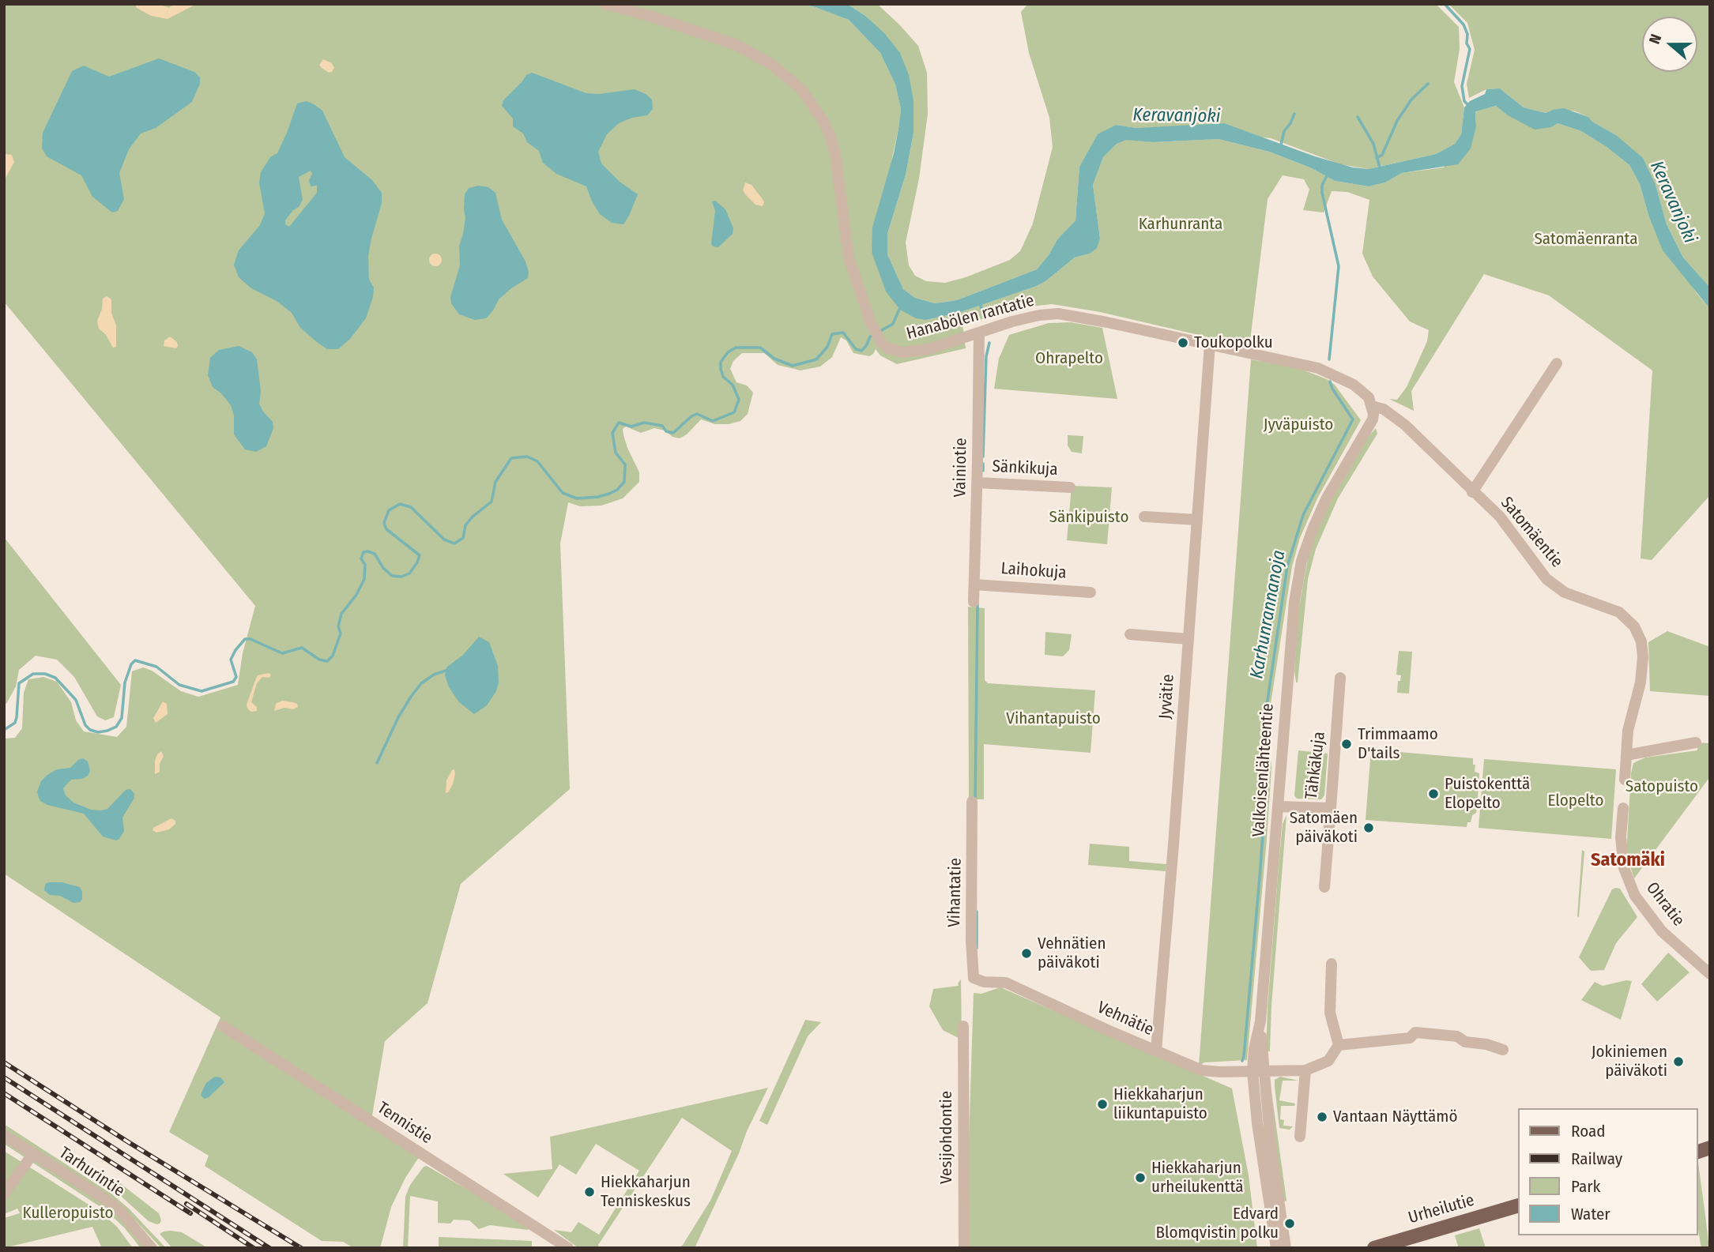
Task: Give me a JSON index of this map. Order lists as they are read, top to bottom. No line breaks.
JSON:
{"streets":{"main road":["Urheilutie"],"street":["Hanabölen rantatie","Vainiotie","Sänkikuja","Satomäentie","Laihokuja","Jyvätie","Tähkäkuja","Valkoisenlähteentie","Vihantatie","Ohratie","Vehnätie","Tennistie","Vesijohdontie","Tarhurintie"]},"crossings":[["Hanabölen rantatie","Vainiotie"],["Hanabölen rantatie","Satomäentie"],["Hanabölen rantatie","Jyvätie"],["Hanabölen rantatie","Valkoisenlähteentie"],["Vainiotie","Sänkikuja"],["Vainiotie","Laihokuja"],["Satomäentie","Valkoisenlähteentie"],["Jyvätie","Vehnätie"],["Tähkäkuja","Valkoisenlähteentie"],["Valkoisenlähteentie","Vehnätie"],["Vihantatie","Vehnätie"]],"districts":["Satomäki"],"water":["Keravanjoki","Karhunrannanoja"],"parks":["Karhunranta","Satomäenranta","Ohrapelto","Jyväpuisto","Sänkipuisto","Vihantapuisto","Satopuisto","Elopelto","Kulleropuisto"],"places":["Toukopolku","Trimmaamo D'tails","Puistokenttä Elopelto","Satomäen päiväkoti","Vehnätien päiväkoti","Jokiniemen päiväkoti","Hiekkaharjun liikuntapuisto","Vantaan Näyttämö","Hiekkaharjun urheilukenttä","Hiekkaharjun Tenniskeskus","Edvard Blomqvistin polku"],"legend":["Road","Railway","Park","Water"],"north":"left"}
